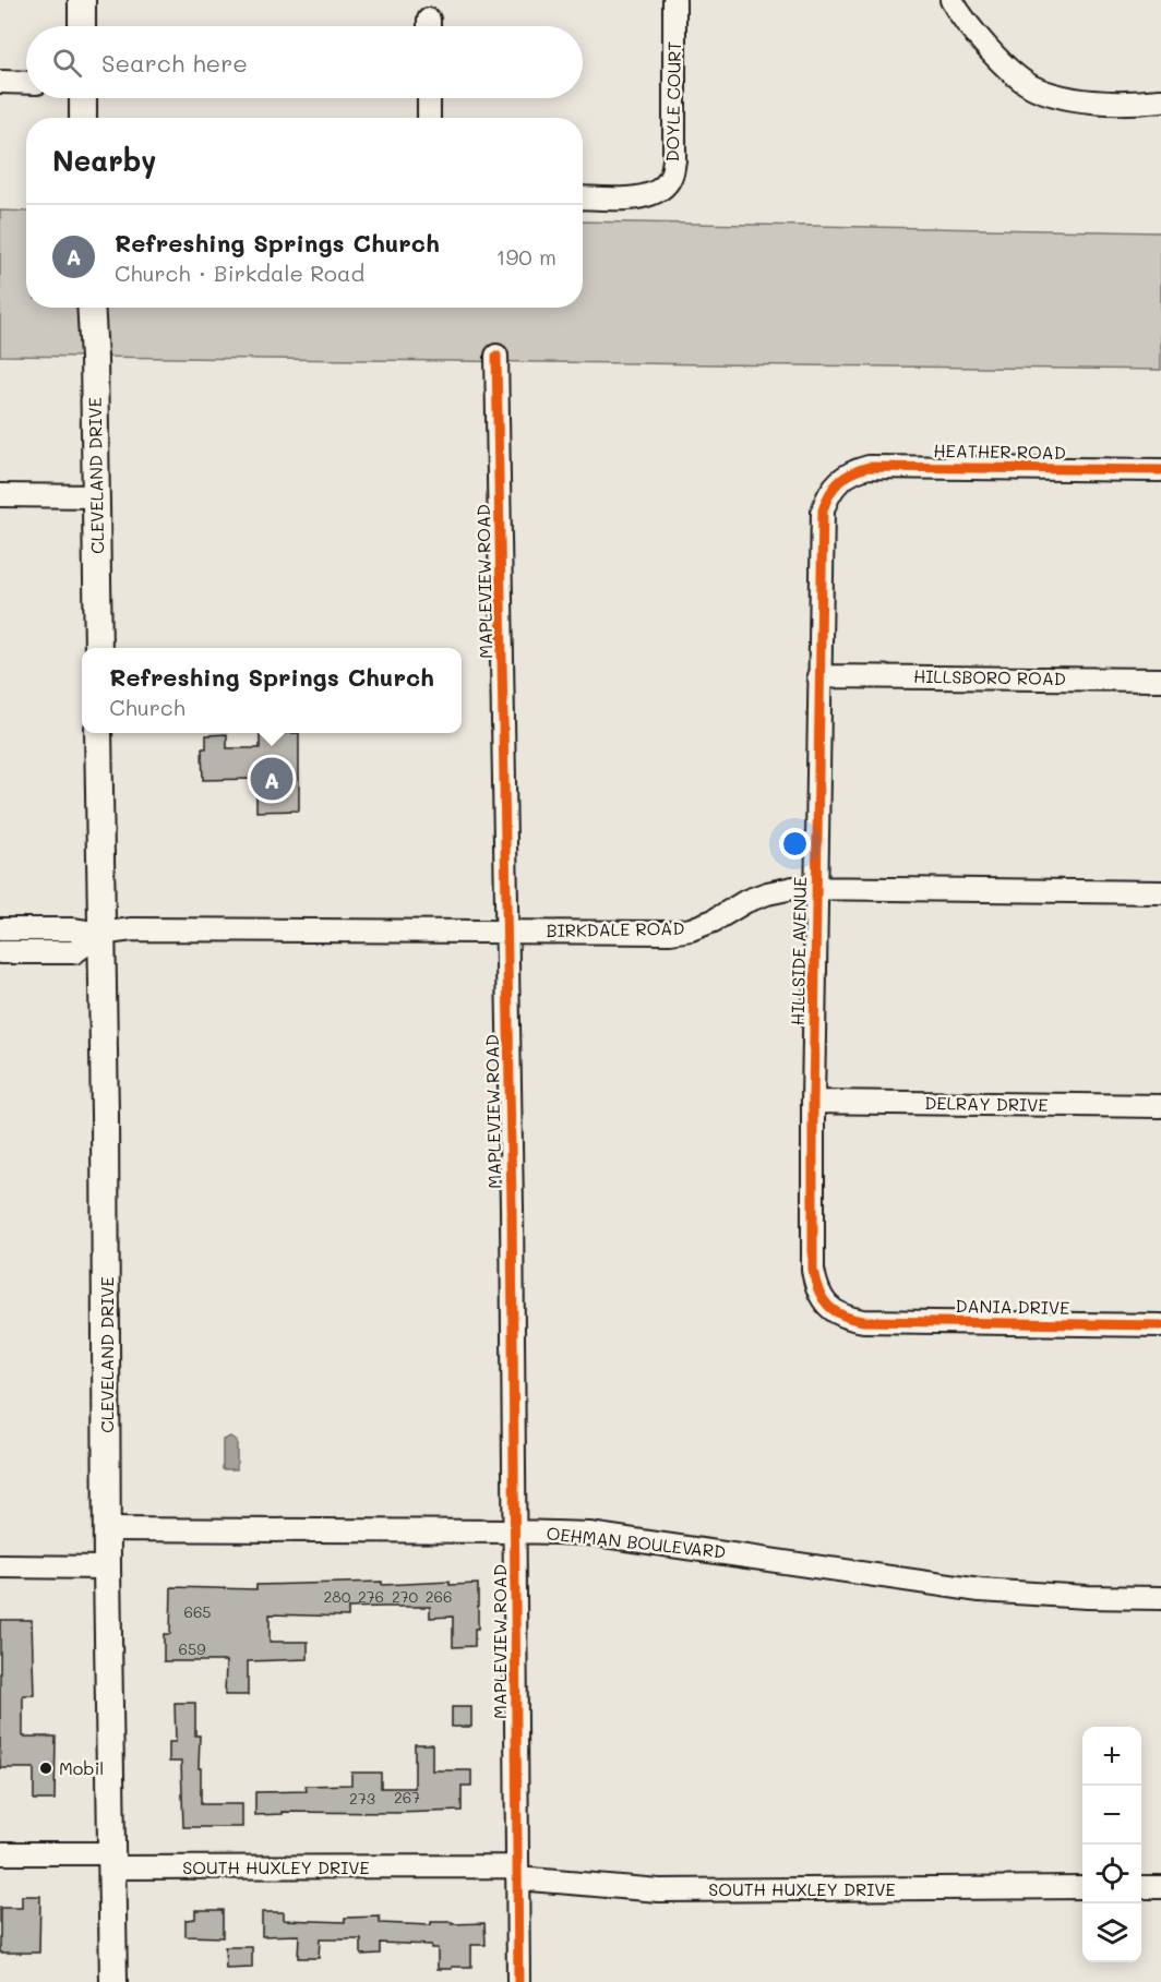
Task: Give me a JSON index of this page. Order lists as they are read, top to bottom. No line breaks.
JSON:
{"streets":{"street":["DOYLE COURT","HEATHER ROAD","CLEVELAND DRIVE","MAPLEVIEW ROAD","HILLSBORO ROAD","BIRKDALE ROAD","HILLSIDE AVENUE","DELRAY DRIVE","DANIA DRIVE","OEHMAN BOULEVARD","SOUTH HUXLEY DRIVE"]},"crossings":[["HEATHER ROAD","HILLSIDE AVENUE"],["CLEVELAND DRIVE","BIRKDALE ROAD"],["CLEVELAND DRIVE","OEHMAN BOULEVARD"],["CLEVELAND DRIVE","SOUTH HUXLEY DRIVE"],["MAPLEVIEW ROAD","BIRKDALE ROAD"],["MAPLEVIEW ROAD","OEHMAN BOULEVARD"],["MAPLEVIEW ROAD","SOUTH HUXLEY DRIVE"],["HILLSBORO ROAD","HILLSIDE AVENUE"],["BIRKDALE ROAD","HILLSIDE AVENUE"],["HILLSIDE AVENUE","DELRAY DRIVE"],["HILLSIDE AVENUE","DANIA DRIVE"]],"places":["Mobil"],"house_numbers":["280","276","270","266","665","659","267","273"],"page":{"search":"Search here","heading":"Nearby","list":[{"mark":"A","name":"Refreshing Springs Church","note":"Church · Birkdale Road","value":"190 m"}],"popup":["Refreshing Springs Church","Church"],"pins":"A","map_buttons":["+","−"]}}
